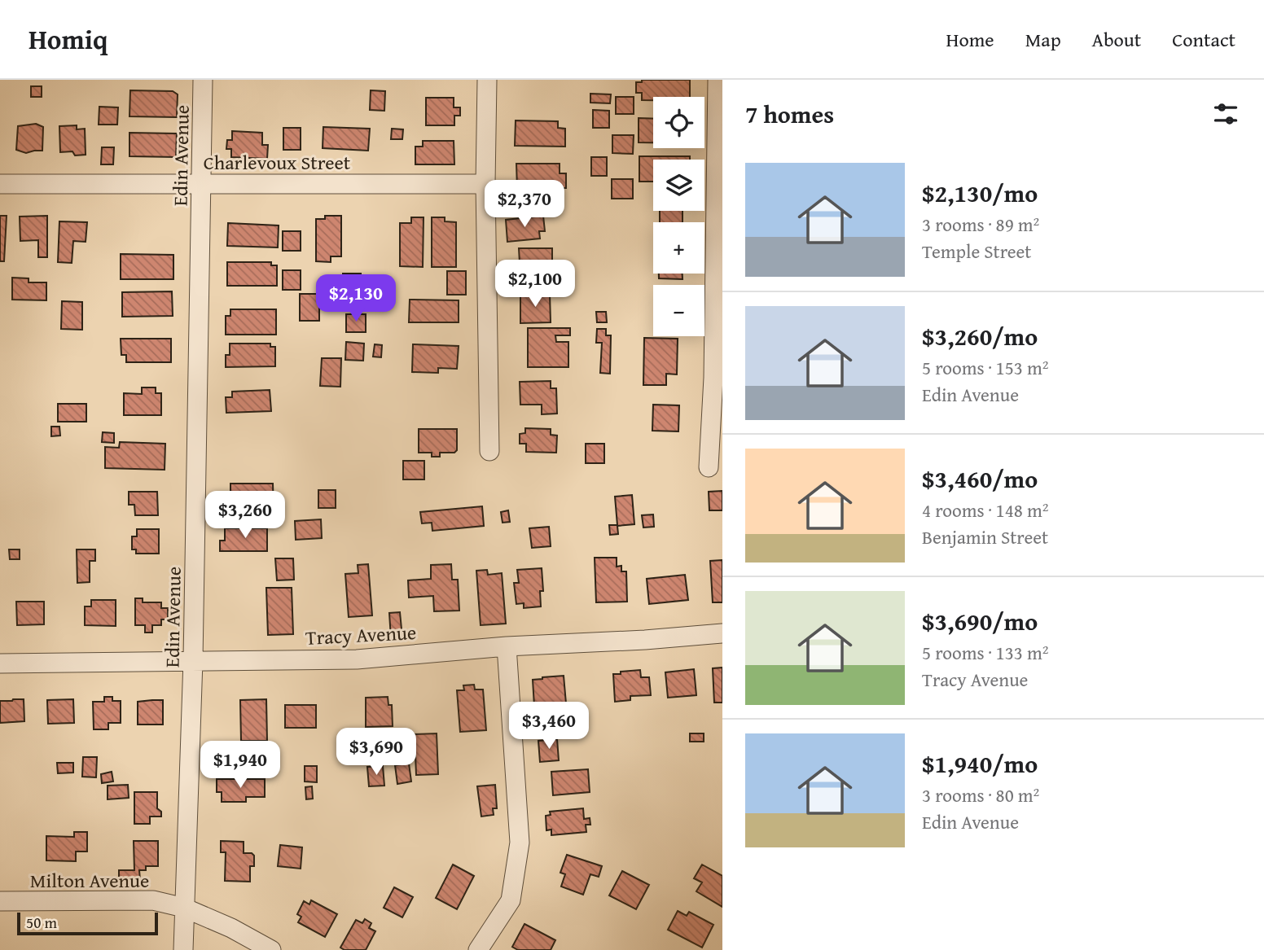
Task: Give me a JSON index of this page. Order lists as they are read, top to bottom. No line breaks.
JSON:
{"streets":{"street":["Edin Avenue","Charlevoux Street","Tracy Avenue","Milton Avenue"]},"crossings":[["Edin Avenue","Charlevoux Street"],["Edin Avenue","Tracy Avenue"],["Edin Avenue","Milton Avenue"]],"scale_bar":"50 m","page":{"header":"Homiq","nav":["Home","Map","About","Contact"],"heading":"7 homes","map_buttons":["+","−"],"list":[{"name":"$2,130/mo","note":"3 rooms · 89 m² · Temple Street"},{"name":"$3,260/mo","note":"5 rooms · 153 m² · Edin Avenue"},{"name":"$3,460/mo","note":"4 rooms · 148 m² · Benjamin Street"},{"name":"$3,690/mo","note":"5 rooms · 133 m² · Tracy Avenue"},{"name":"$1,940/mo","note":"3 rooms · 80 m² · Edin Avenue"}],"price":["$2,370","$2,100","$2,130","$3,260","$3,460","$3,690","$1,940"],"scale":"50 m"}}
